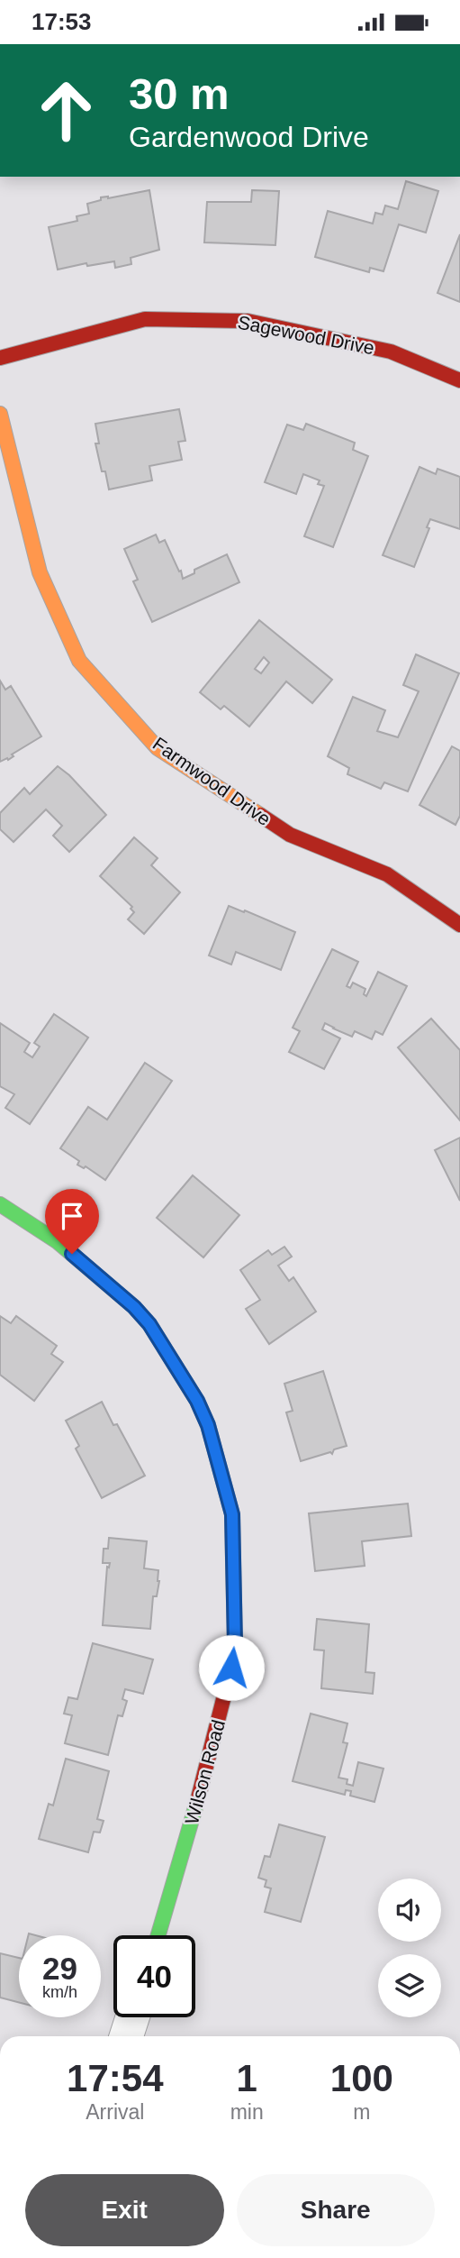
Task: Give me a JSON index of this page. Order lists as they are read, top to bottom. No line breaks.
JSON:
{"streets":{"street":["Sagewood Drive","Farmwood Drive","Wilson Road"]},"page":{"status":"17:53","turn":["30 m","Gardenwood Drive"],"speed":"29 km/h","limit":"40","eta":["17:54","Arrival","1","min","100","m"],"buttons":["Exit","Share"]}}
